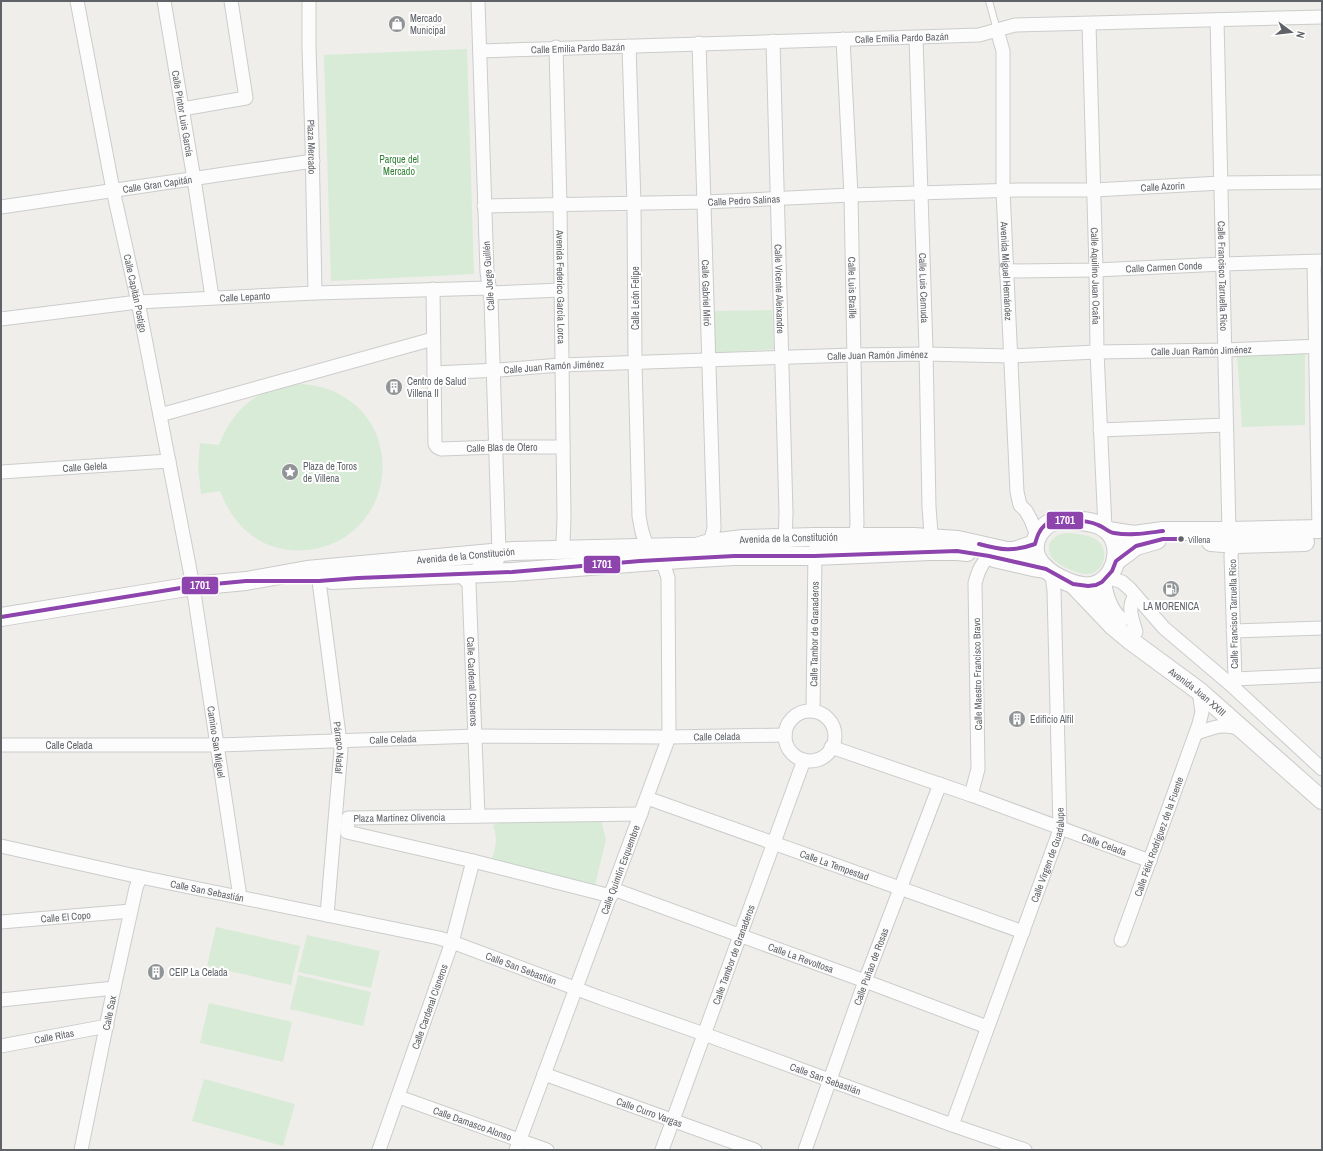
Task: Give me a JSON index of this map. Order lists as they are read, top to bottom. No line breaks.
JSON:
{"streets":{"street":["Calle Emilia Pardo Bazán","Calle Pintor Luis García","Plaza Mercado","Calle Gran Capitán","Calle Azorín","Calle Pedro Salinas","Calle Carmen Conde","Avenida Miguel Hernández","Calle Jorge Guillén","Calle Aquilino Juan Ocaña","Calle Francisco Tarruella Rico","Avenida Federico García Lorca","Calle Luis Braille","Calle Luis Cernuda","Calle Vicente Aleixandre","Calle Capitán Postigo","Calle Gabriel Miró","Calle Lepanto","Calle León Felipe","Calle Juan Ramón Jiménez","Calle Blas de Otero","Calle Gelela","Avenida de la Constitución","Calle Tambor de Granaderos","Calle Maestro Francisco Bravo","Calle Cardenal Cisneros","Avenida Juan XXIII","Calle Celada","Camino San Miguel","Párraco Nadal","Plaza Martínez Olivencia","Calle Félix Rodríguez de la Fuente","Calle Virgen de Guadalupe","Calle La Tempestad","Calle Quimtín Esquembre","Calle San Sebastián","Calle El Copo","Calle La Revoltosa","Calle Puñao de Rosas","Calle Sax","Calle Ritas","Calle Curro Vargas","Calle Damasco Alonso"]},"crossings":[["Calle Emilia Pardo Bazán","Avenida Miguel Hernández"],["Calle Emilia Pardo Bazán","Calle Jorge Guillén"],["Calle Emilia Pardo Bazán","Calle Aquilino Juan Ocaña"],["Calle Emilia Pardo Bazán","Calle Francisco Tarruella Rico"],["Calle Emilia Pardo Bazán","Avenida Federico García Lorca"],["Calle Emilia Pardo Bazán","Calle Luis Braille"],["Calle Emilia Pardo Bazán","Calle Luis Cernuda"],["Calle Emilia Pardo Bazán","Calle Vicente Aleixandre"],["Calle Emilia Pardo Bazán","Calle Gabriel Miró"],["Calle Emilia Pardo Bazán","Calle León Felipe"],["Calle Pintor Luis García","Calle Gran Capitán"],["Calle Pintor Luis García","Calle Lepanto"],["Plaza Mercado","Calle Gran Capitán"],["Plaza Mercado","Calle Lepanto"],["Calle Gran Capitán","Calle Capitán Postigo"],["Calle Azorín","Calle Pedro Salinas"],["Calle Azorín","Avenida Miguel Hernández"],["Calle Azorín","Calle Aquilino Juan Ocaña"],["Calle Azorín","Calle Francisco Tarruella Rico"],["Calle Pedro Salinas","Avenida Miguel Hernández"],["Calle Pedro Salinas","Calle Jorge Guillén"],["Calle Pedro Salinas","Avenida Federico García Lorca"],["Calle Pedro Salinas","Calle Luis Braille"],["Calle Pedro Salinas","Calle Luis Cernuda"],["Calle Pedro Salinas","Calle Vicente Aleixandre"],["Calle Pedro Salinas","Calle Gabriel Miró"],["Calle Pedro Salinas","Calle León Felipe"],["Calle Carmen Conde","Avenida Miguel Hernández"],["Calle Carmen Conde","Calle Aquilino Juan Ocaña"],["Calle Carmen Conde","Calle Francisco Tarruella Rico"],["Avenida Miguel Hernández","Calle Aquilino Juan Ocaña"],["Avenida Miguel Hernández","Calle Juan Ramón Jiménez"],["Avenida Miguel Hernández","Avenida de la Constitución"],["Avenida Miguel Hernández","Avenida Juan XXIII"],["Avenida Miguel Hernández","Calle Virgen de Guadalupe"],["Calle Jorge Guillén","Calle Lepanto"],["Calle Jorge Guillén","Calle Juan Ramón Jiménez"],["Calle Jorge Guillén","Calle Blas de Otero"],["Calle Jorge Guillén","Avenida de la Constitución"],["Calle Aquilino Juan Ocaña","Calle Juan Ramón Jiménez"],["Calle Aquilino Juan Ocaña","Avenida de la Constitución"],["Calle Aquilino Juan Ocaña","Avenida Juan XXIII"],["Calle Aquilino Juan Ocaña","Calle Virgen de Guadalupe"],["Calle Francisco Tarruella Rico","Calle Juan Ramón Jiménez"],["Avenida Federico García Lorca","Calle Lepanto"],["Avenida Federico García Lorca","Calle Juan Ramón Jiménez"],["Avenida Federico García Lorca","Calle Blas de Otero"],["Avenida Federico García Lorca","Avenida de la Constitución"],["Calle Luis Braille","Calle Juan Ramón Jiménez"],["Calle Luis Braille","Avenida de la Constitución"],["Calle Luis Cernuda","Calle Juan Ramón Jiménez"],["Calle Luis Cernuda","Avenida de la Constitución"],["Calle Vicente Aleixandre","Calle Juan Ramón Jiménez"],["Calle Vicente Aleixandre","Avenida de la Constitución"],["Calle Capitán Postigo","Calle Lepanto"],["Calle Capitán Postigo","Calle Gelela"],["Calle Capitán Postigo","Avenida de la Constitución"],["Calle Capitán Postigo","Camino San Miguel"],["Calle Gabriel Miró","Calle Juan Ramón Jiménez"],["Calle Gabriel Miró","Avenida de la Constitución"],["Calle León Felipe","Calle Juan Ramón Jiménez"],["Calle León Felipe","Avenida de la Constitución"],["Calle León Felipe","Calle Quimtín Esquembre"],["Calle Juan Ramón Jiménez","Calle Blas de Otero"],["Avenida de la Constitución","Avenida Juan XXIII"],["Avenida de la Constitución","Camino San Miguel"],["Avenida de la Constitución","Calle Virgen de Guadalupe"],["Calle Tambor de Granaderos","Calle Celada"],["Calle Tambor de Granaderos","Calle La Tempestad"],["Calle Tambor de Granaderos","Calle San Sebastián"],["Calle Tambor de Granaderos","Calle La Revoltosa"],["Calle Tambor de Granaderos","Calle Curro Vargas"],["Calle Maestro Francisco Bravo","Calle Celada"],["Calle Cardenal Cisneros","Calle Celada"],["Calle Cardenal Cisneros","Plaza Martínez Olivencia"],["Calle Cardenal Cisneros","Calle San Sebastián"],["Calle Cardenal Cisneros","Calle Damasco Alonso"],["Avenida Juan XXIII","Calle Félix Rodríguez de la Fuente"],["Avenida Juan XXIII","Calle Virgen de Guadalupe"],["Calle Celada","Camino San Miguel"],["Calle Celada","Párraco Nadal"],["Calle Celada","Calle Félix Rodríguez de la Fuente"],["Calle Celada","Calle Virgen de Guadalupe"],["Calle Celada","Calle Quimtín Esquembre"],["Calle Celada","Calle Puñao de Rosas"],["Camino San Miguel","Calle San Sebastián"],["Párraco Nadal","Calle San Sebastián"],["Plaza Martínez Olivencia","Calle Quimtín Esquembre"],["Plaza Martínez Olivencia","Calle La Revoltosa"],["Calle Virgen de Guadalupe","Calle La Tempestad"],["Calle Virgen de Guadalupe","Calle San Sebastián"],["Calle Virgen de Guadalupe","Calle La Revoltosa"],["Calle La Tempestad","Calle Quimtín Esquembre"],["Calle La Tempestad","Calle Puñao de Rosas"],["Calle Quimtín Esquembre","Calle San Sebastián"],["Calle Quimtín Esquembre","Calle La Revoltosa"],["Calle Quimtín Esquembre","Calle Curro Vargas"],["Calle Quimtín Esquembre","Calle Damasco Alonso"],["Calle San Sebastián","Calle Puñao de Rosas"],["Calle San Sebastián","Calle Sax"],["Calle El Copo","Calle Sax"],["Calle La Revoltosa","Calle Puñao de Rosas"],["Calle Sax","Calle Ritas"]],"parks":["Parque del Mercado"],"places":{"shop":["Mercado Municipal"],"building":["Centro de Salud Villena II","Edificio Alfil","CEIP La Celada"],"place":["Plaza de Toros de Villena"],"other":["Villena"],"fuel station":["LA MORENICA"]},"lines":["transit line 1701"],"north":"right"}
